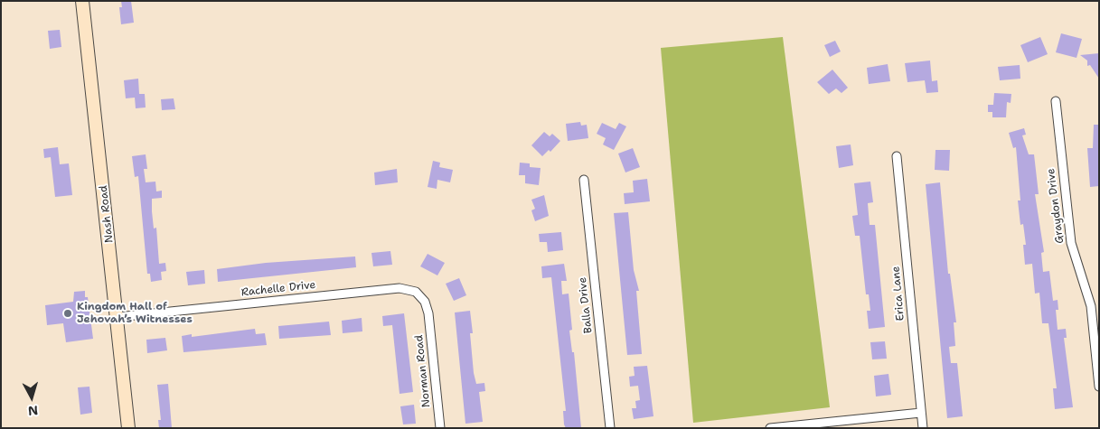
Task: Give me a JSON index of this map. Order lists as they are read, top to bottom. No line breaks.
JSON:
{"streets":{"main road":["Nash Road"],"street":["Graydon Drive","Rachelle Drive","Erica Lane","Balla Drive","Norman Road"]},"crossings":[["Nash Road","Rachelle Drive"],["Rachelle Drive","Norman Road"]],"places":["Kingdom Hall of Jehovah’s Witnesses"],"north":"bottom"}
